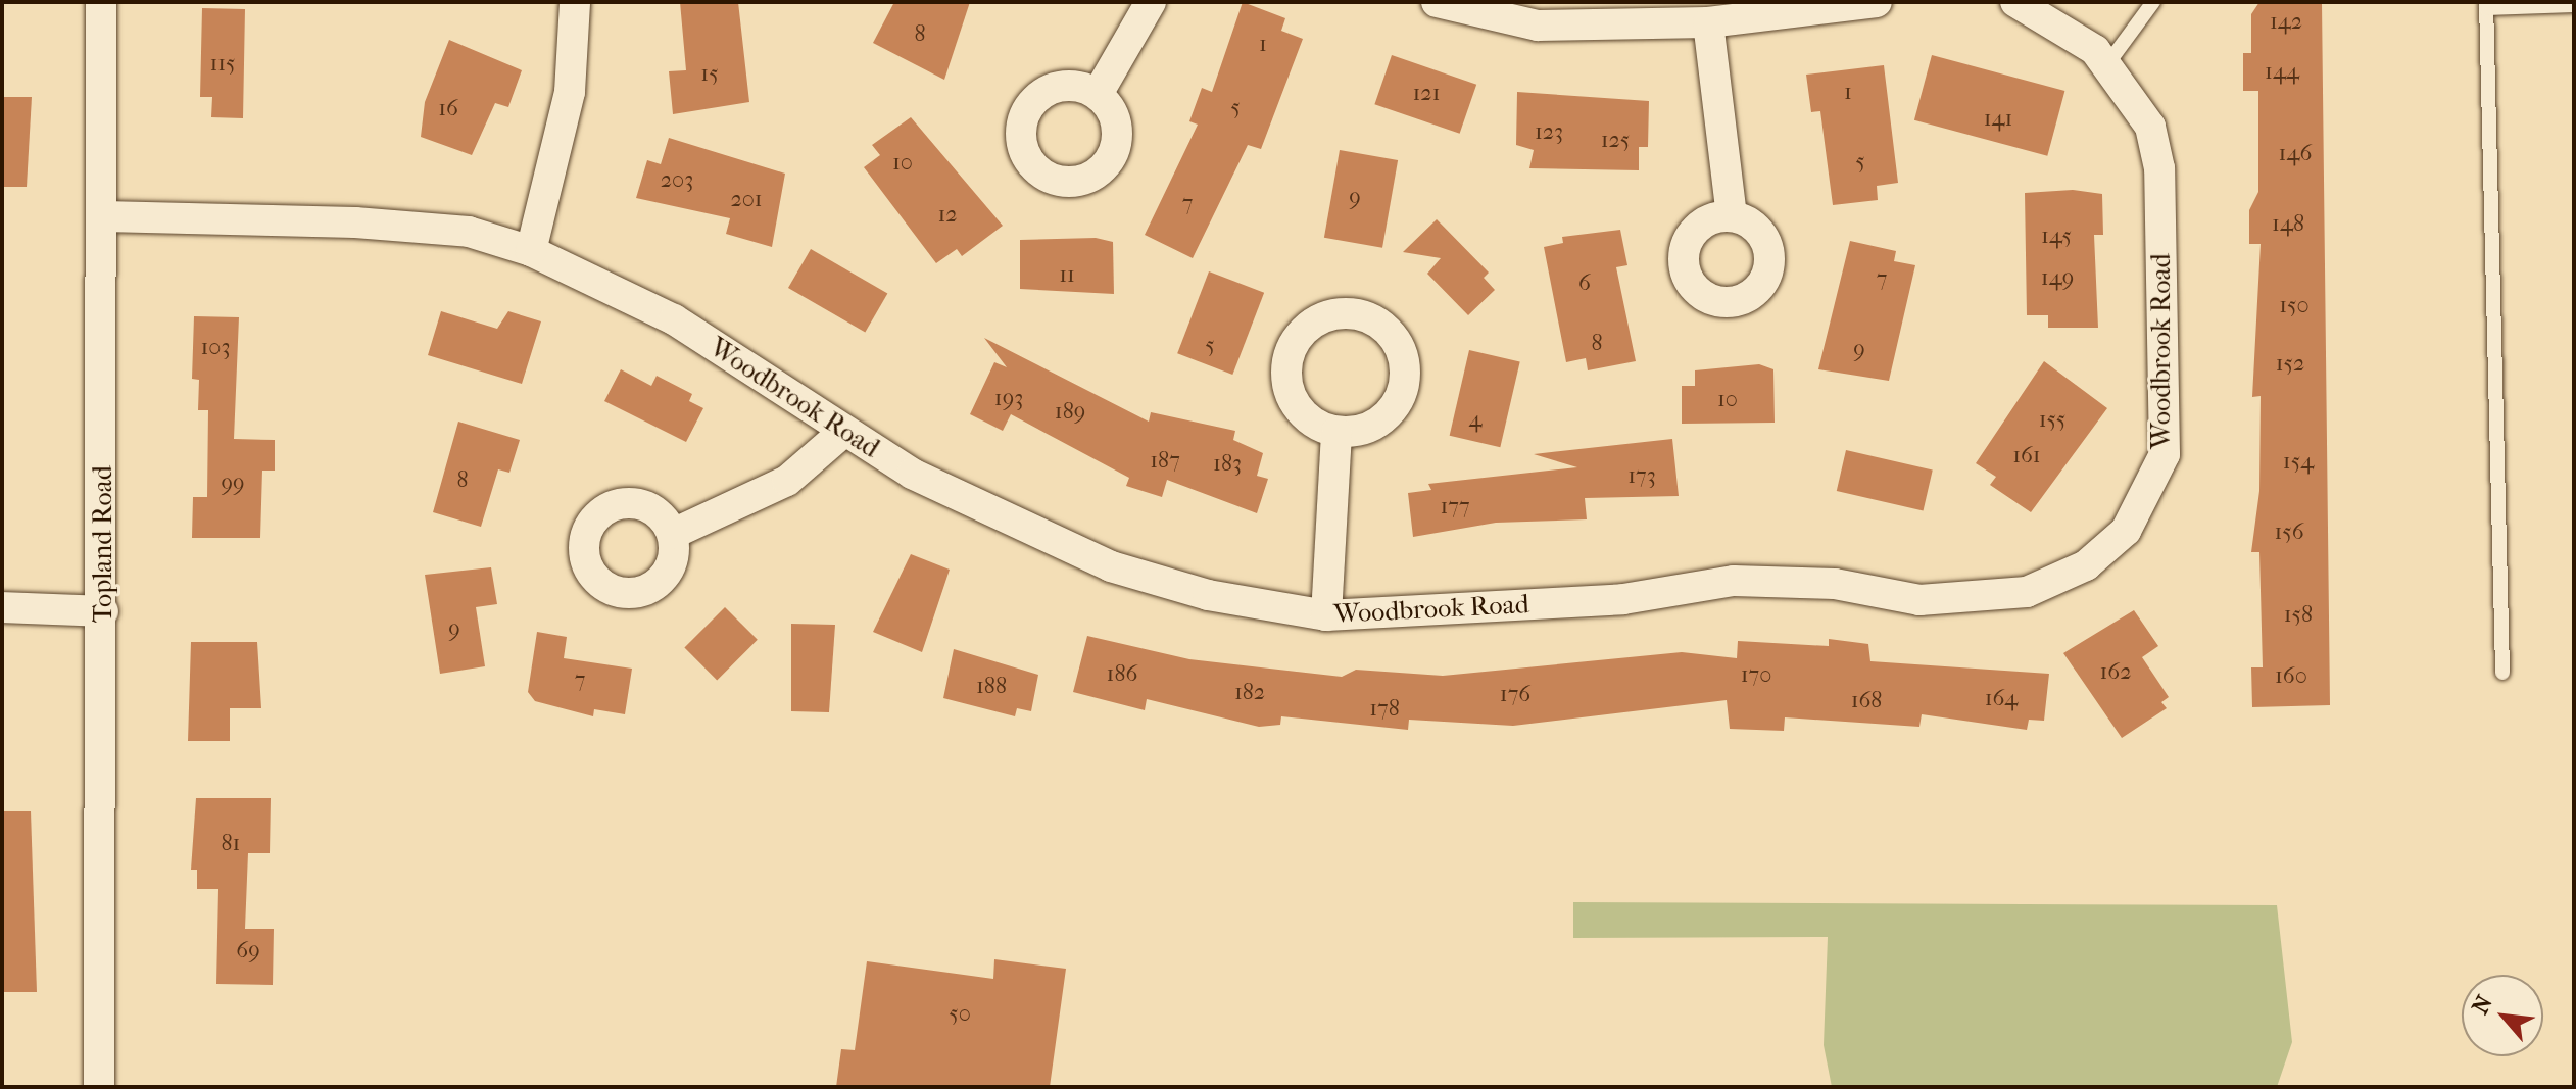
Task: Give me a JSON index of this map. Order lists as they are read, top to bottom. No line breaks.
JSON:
{"streets":{"street":["Woodbrook Road","Topland Road"]},"crossings":[["Woodbrook Road","Topland Road"]],"house_numbers":["142","8","1","115","144","15","1","121","5","16","141","123","125","146","5","10","203","9","201","7","12","148","145","11","149","7","6","150","8","5","103","9","152","193","10","189","4","155","161","187","154","183","173","8","99","177","156","158","9","162","186","170","160","7","188","182","176","164","168","178","81","69","50"],"north":"top left"}
